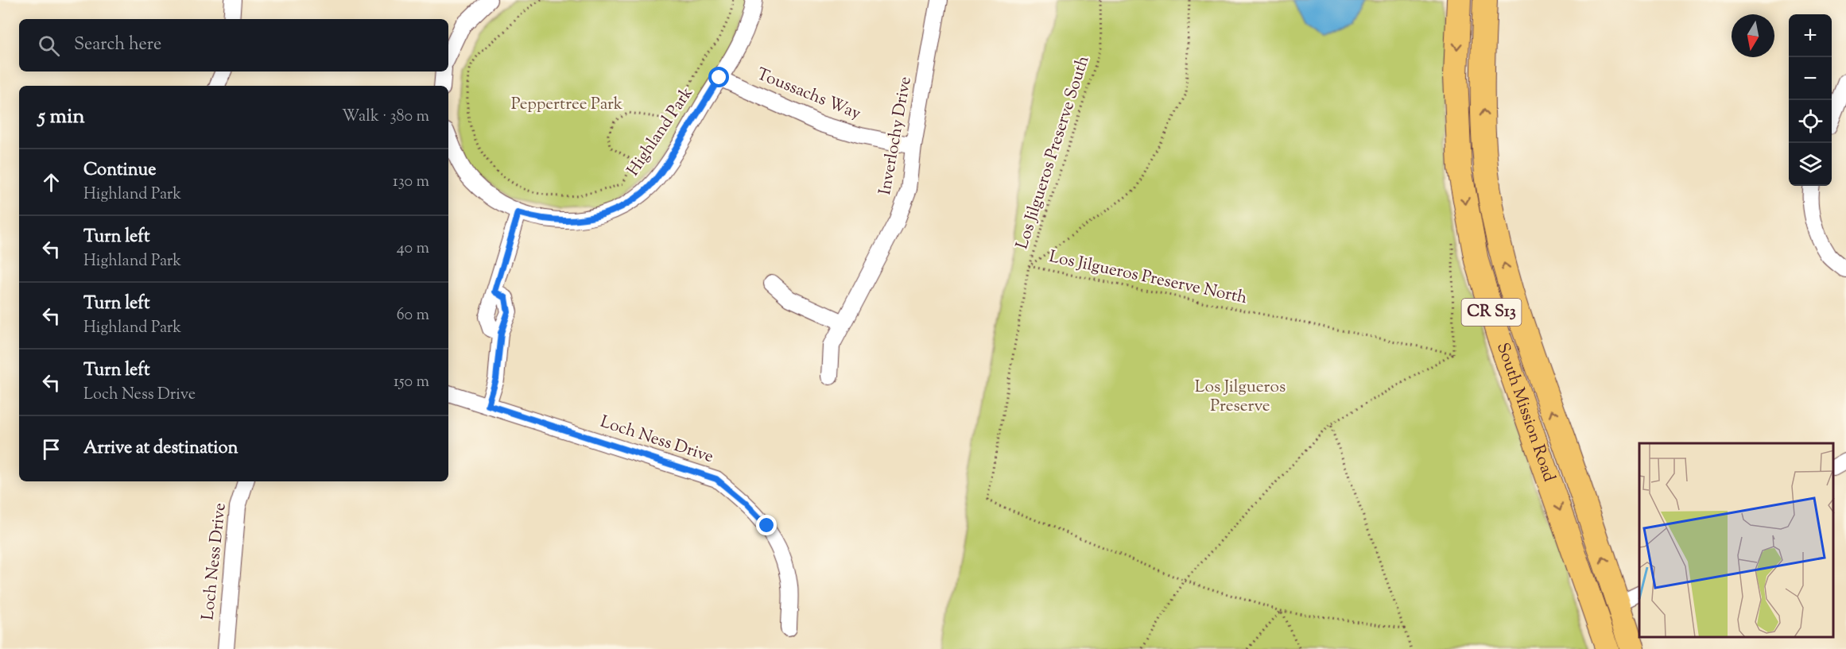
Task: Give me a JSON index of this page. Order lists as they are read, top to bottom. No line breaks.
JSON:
{"streets":{"main road":["CR S13","South Mission Road"],"street":["Toussachs Way","Highland Park","Inverlochy Drive","Loch Ness Drive"],"path":["Los Jilgueros Preserve South","Los Jilgueros Preserve North"]},"crossings":[["Toussachs Way","Highland Park"],["Toussachs Way","Inverlochy Drive"],["Los Jilgueros Preserve South","Los Jilgueros Preserve North"]],"parks":["Peppertree Park","Los Jilgueros Preserve"],"north":"bottom","page":{"map_buttons":["+","−"],"search":"Search here","heading":["5 min","Walk · 380 m"],"list":[["Continue","Highland Park","130 m"],["Turn left","Highland Park","40 m"],["Turn left","Highland Park","60 m"],["Turn left","Loch Ness Drive","150 m"],"Arrive at destination"]}}
